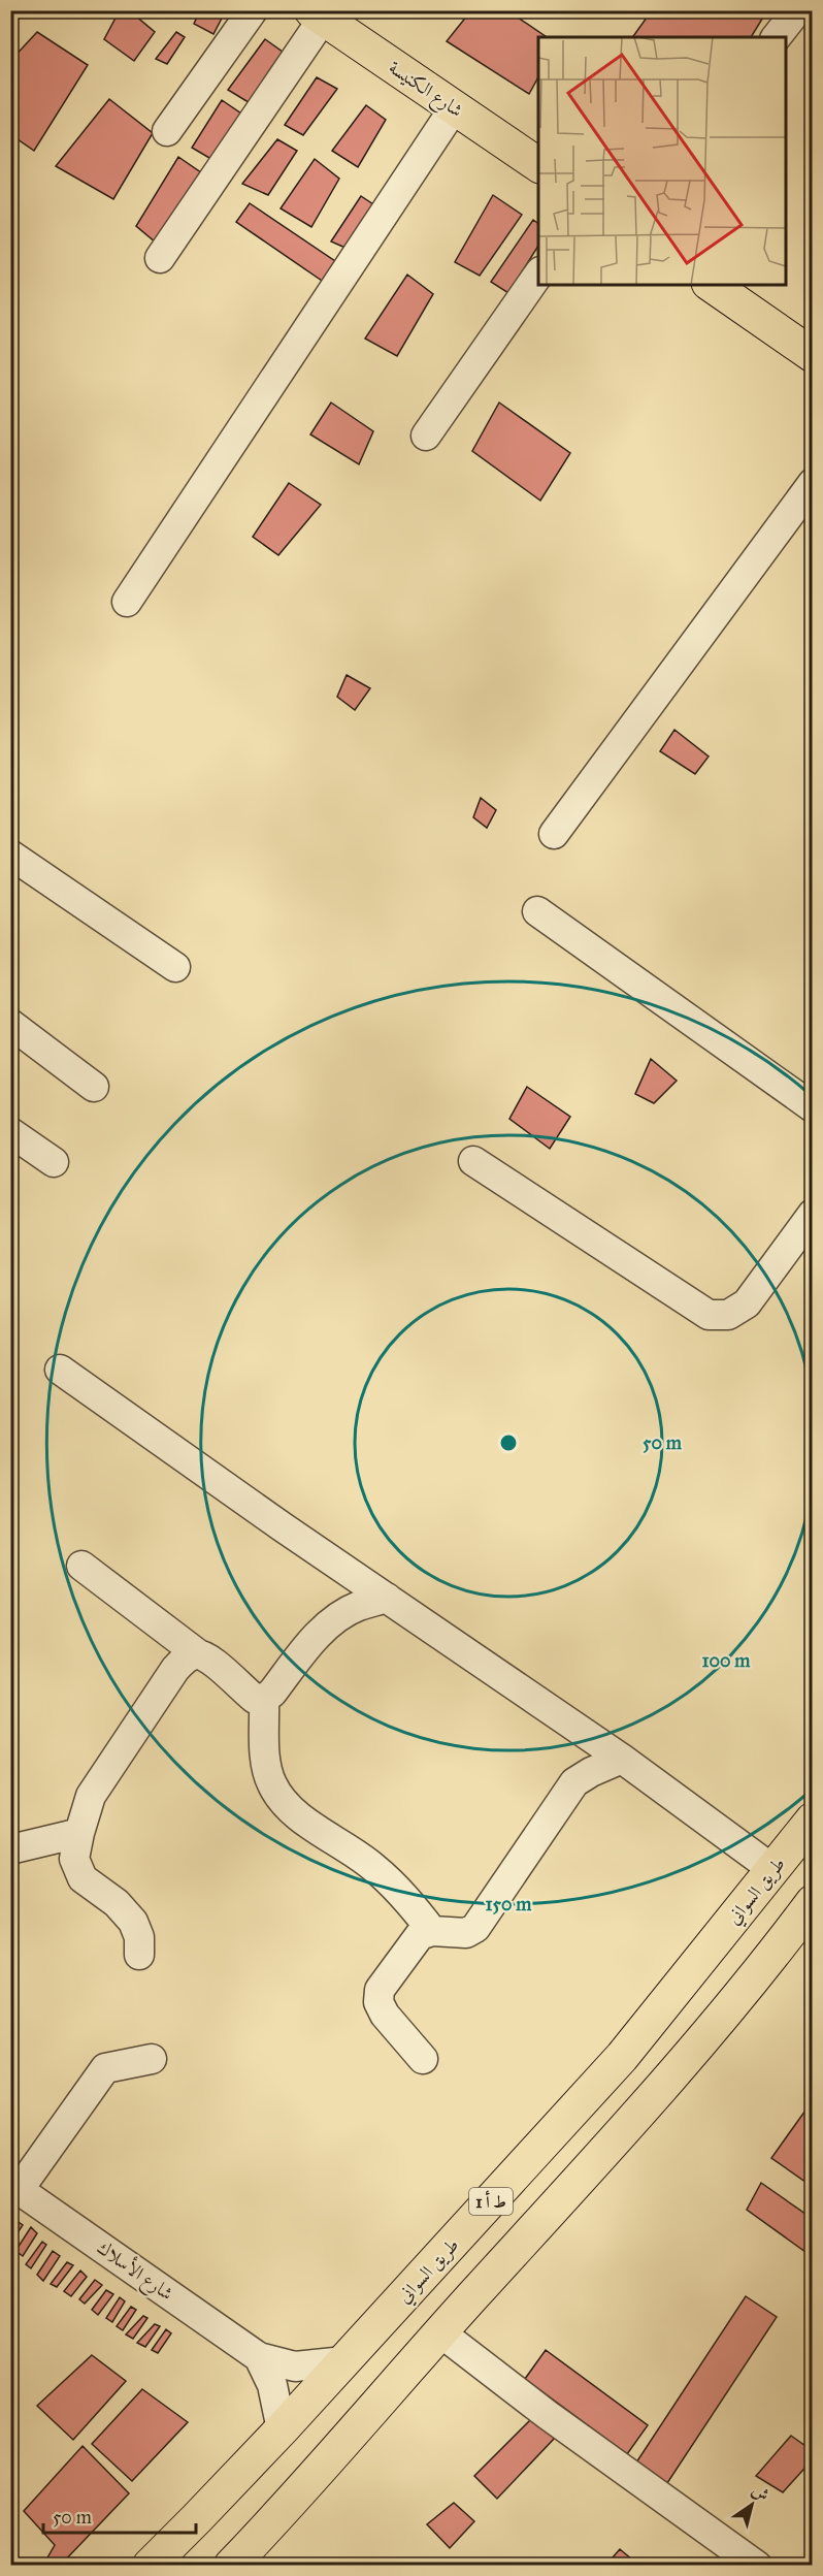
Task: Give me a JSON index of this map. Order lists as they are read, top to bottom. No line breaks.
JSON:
{"streets":{"main road":["شارع الكنيسة","طريق السواني","ط أ 1"],"street":["شارع الأسلاك"]},"crossings":[["طريق السواني","شارع الأسلاك"]],"scale_bar":"50 m","north":"top right","rings":["50 m","100 m","150 m"]}
